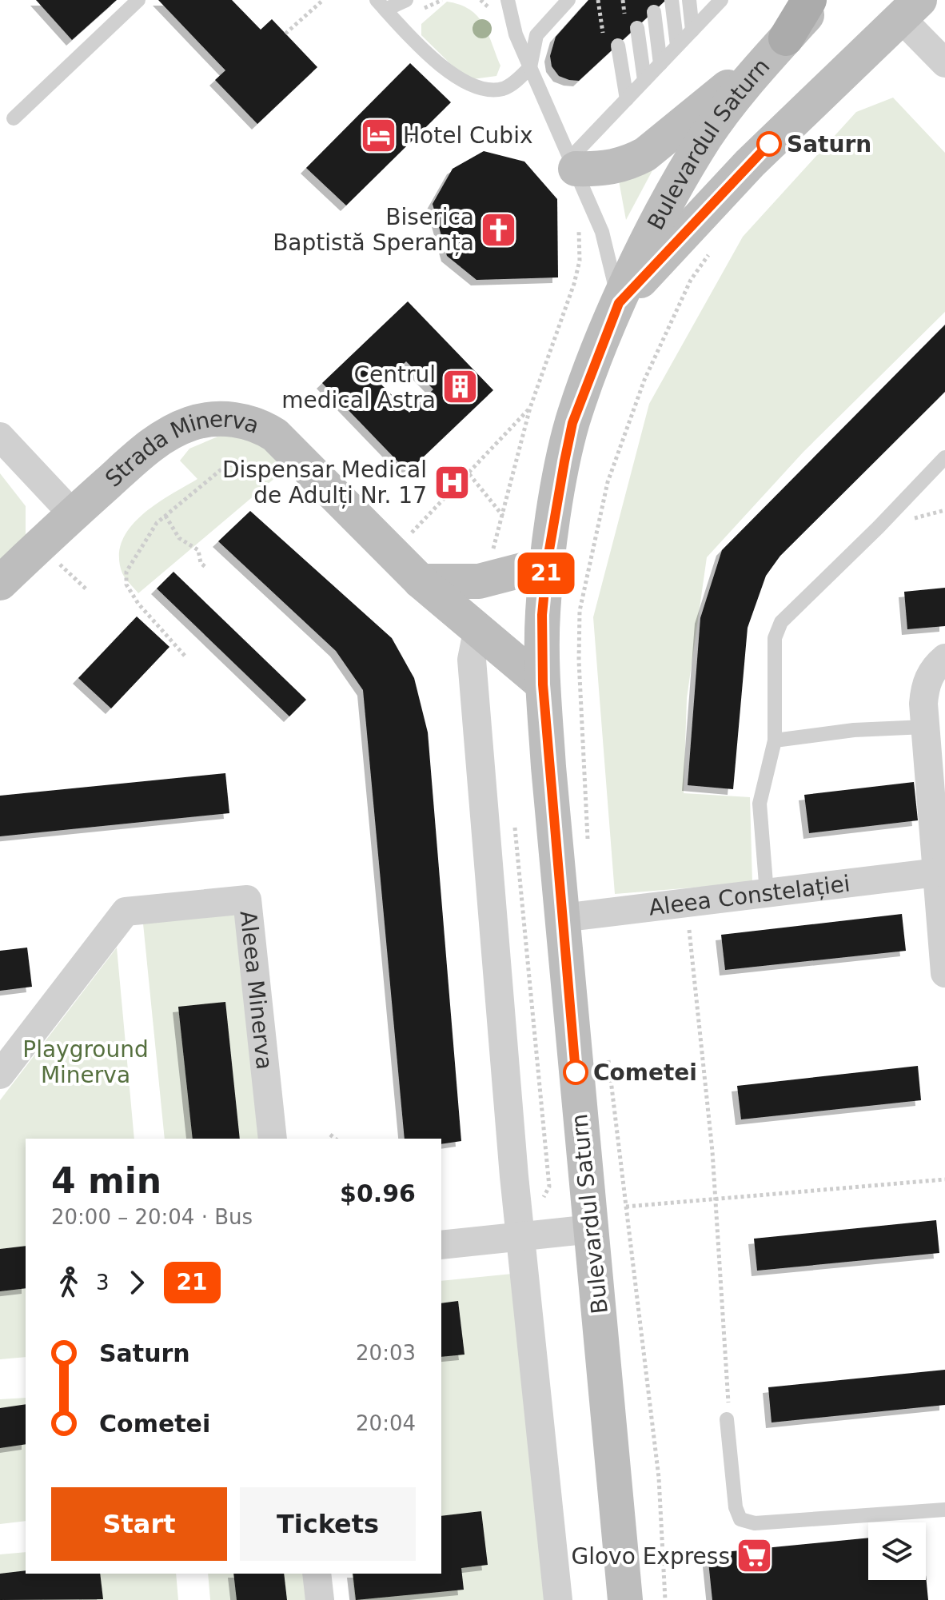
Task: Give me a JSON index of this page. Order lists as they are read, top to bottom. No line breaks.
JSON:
{"streets":{"main road":["Bulevardul Saturn","Strada Minerva"],"street":["Aleea Constelației","Aleea Minerva"]},"crossings":[["Bulevardul Saturn","Strada Minerva"],["Bulevardul Saturn","Aleea Constelației"]],"parks":["Playground Minerva"],"places":{"hotel":["Hotel Cubix"],"other":["Saturn","Cometei"],"church":["Biserica Baptistă Speranța"],"building":["Centrul medical Astra"],"hospital":["Dispensar Medical de Adulți Nr. 17"],"supermarket":["Glovo Express"]},"lines":["bus line 21"],"page":{"on_map":"21","heading":["4 min","20:00 – 20:04 · Bus","$0.96"],"legs":["3","21"],"list":[{"name":"Saturn","value":"20:03"},{"name":"Cometei","value":"20:04"}],"buttons":["Start","Tickets"]}}
